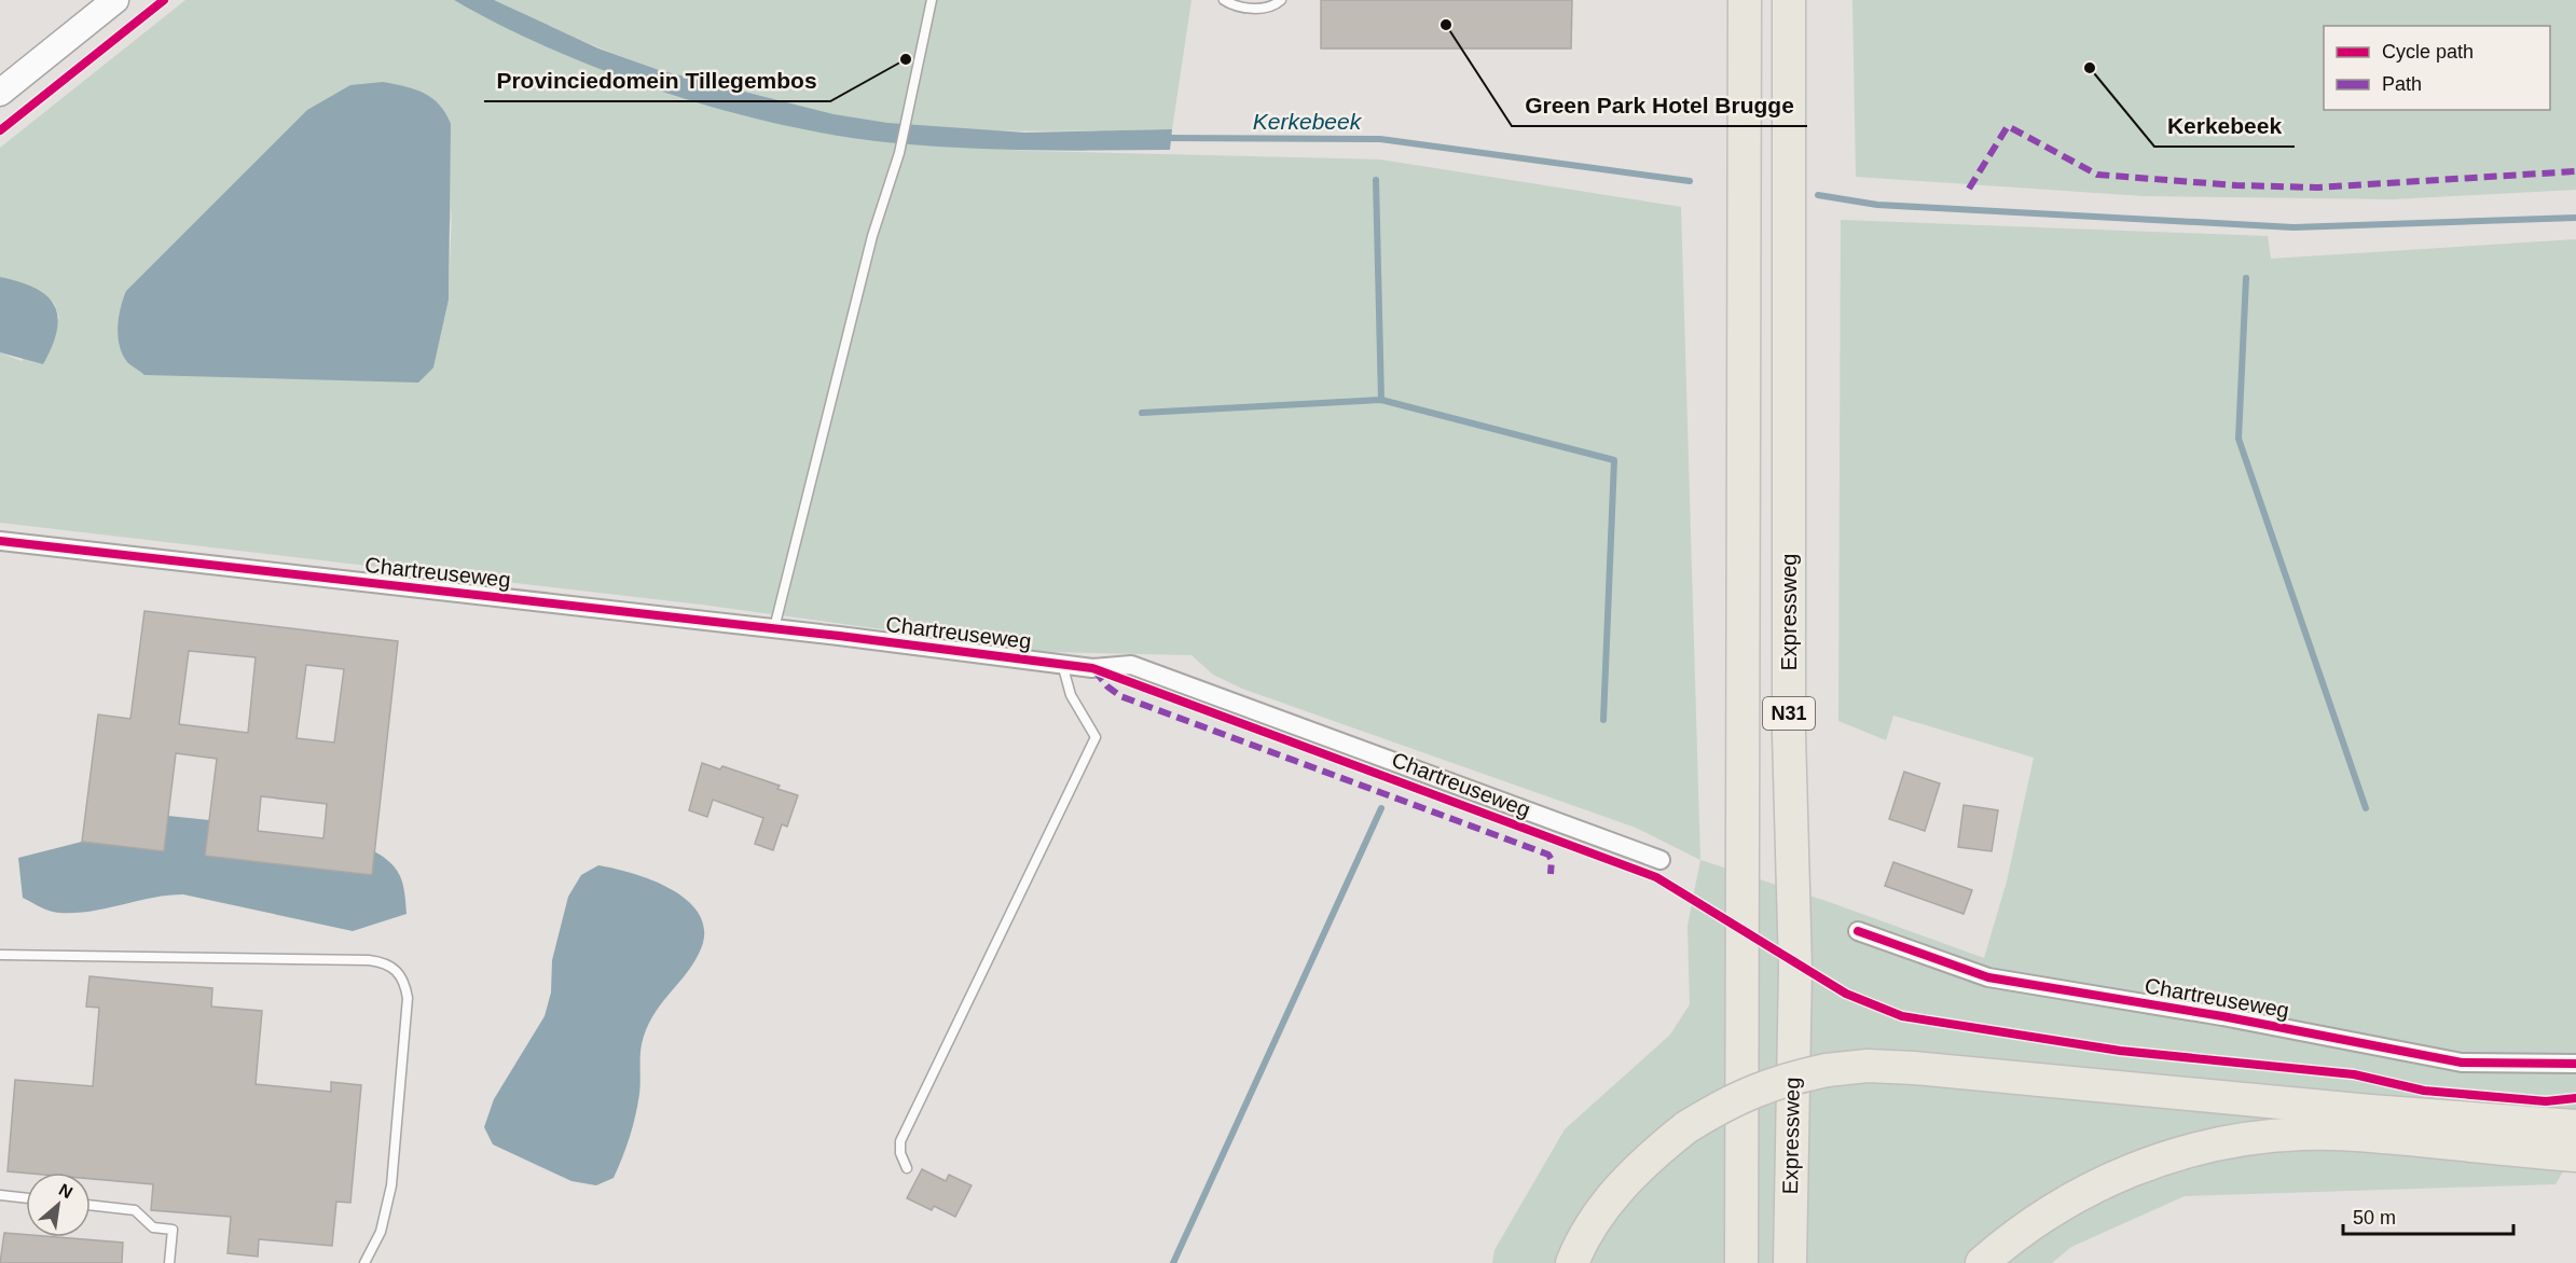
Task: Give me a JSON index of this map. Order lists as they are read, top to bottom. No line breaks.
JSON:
{"streets":{"highway":["Expressweg","N31"],"street":["Chartreuseweg"]},"water":["Kerkebeek"],"places":["Green Park Hotel Brugge","Provinciedomein Tillegembos","Kerkebeek"],"legend":["Cycle path","Path"],"scale_bar":"50 m","north":"top right"}
